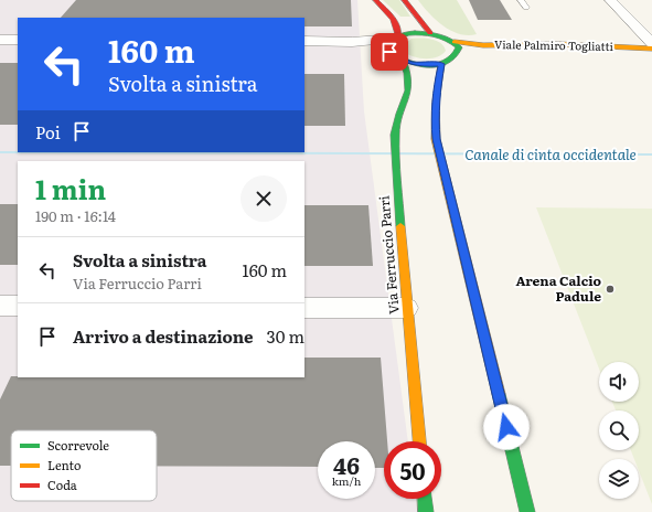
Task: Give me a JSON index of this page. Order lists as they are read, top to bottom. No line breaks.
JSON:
{"streets":{"main road":["Viale Palmiro Togliatti","Via Ferruccio Parri"]},"water":["Canale di cinta occidentale"],"places":["Arena Calcio Padule"],"legend":["Scorrevole","Lento","Coda"],"page":{"turn":["160 m","Svolta a sinistra"],"then":"Poi","heading":["1 min","190 m · 16:14"],"list":[{"name":"Svolta a sinistra","note":"Via Ferruccio Parri","value":"160 m"},{"name":"Arrivo a destinazione","value":"30 m"}],"speed":"46 km/h","limit":"50"}}
